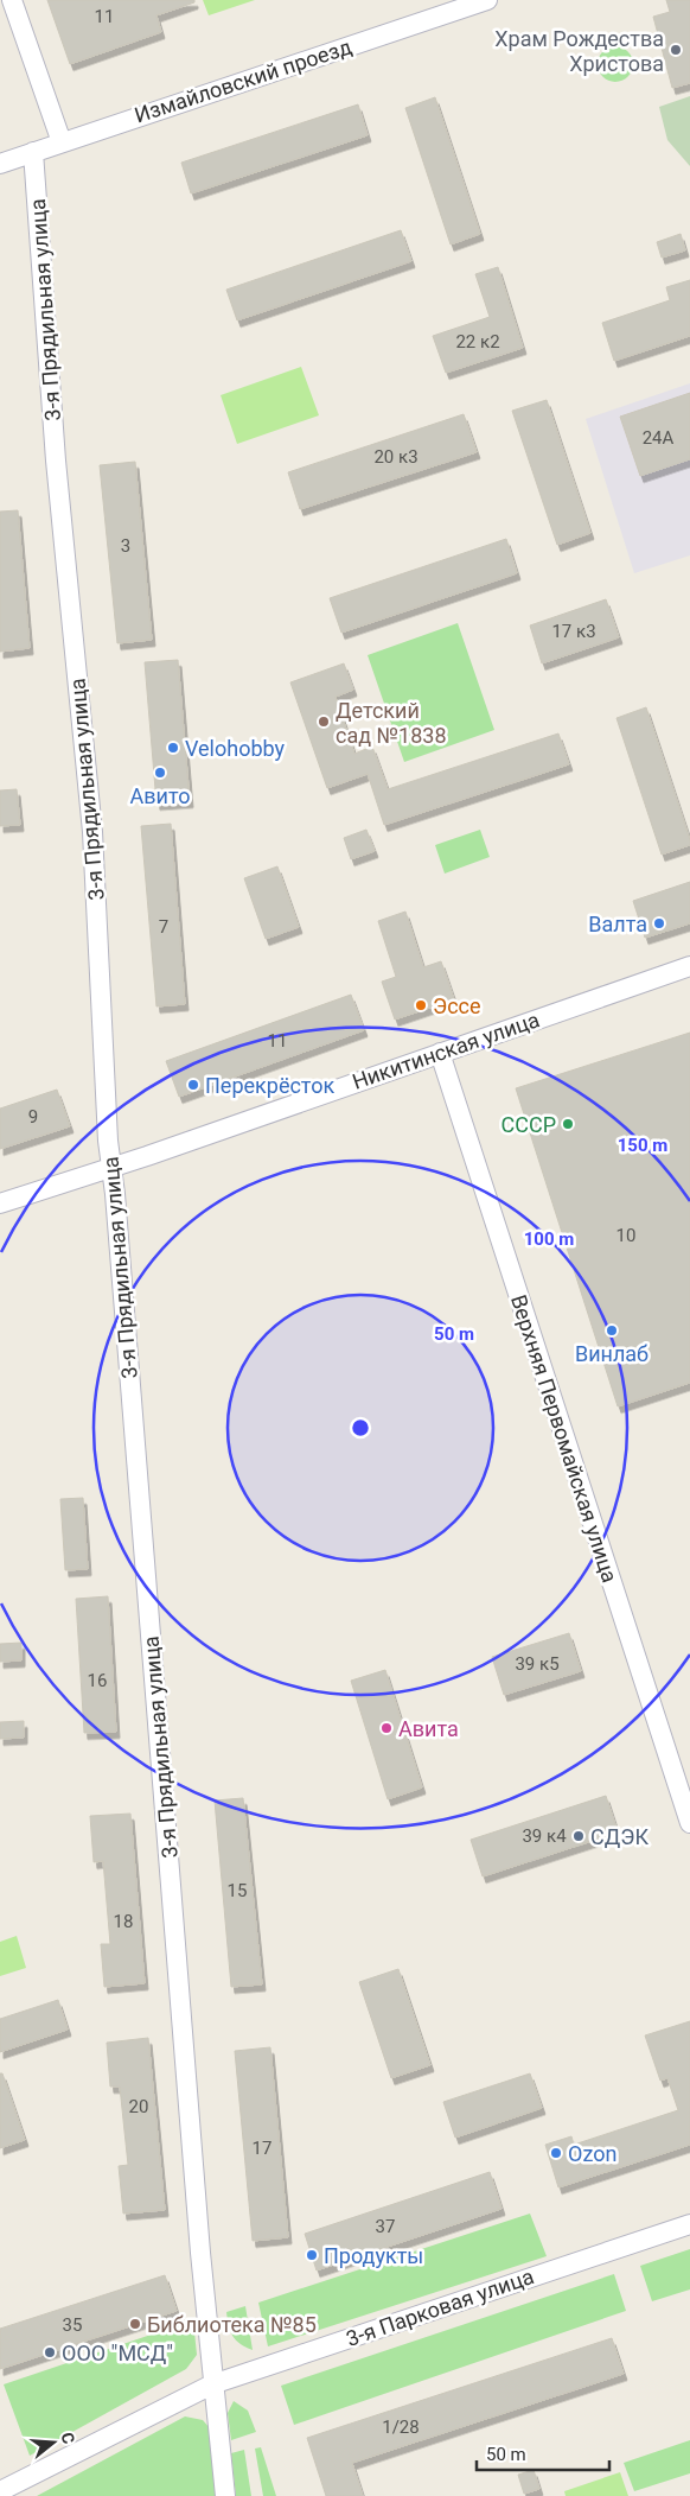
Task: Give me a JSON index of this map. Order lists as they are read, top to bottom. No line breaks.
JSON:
{"streets":{"street":["Измайловский проезд","3-я Прядильная улица","Никитинская улица","Верхняя Первомайская улица","3-я Парковая улица"]},"crossings":[["Измайловский проезд","3-я Прядильная улица"],["3-я Прядильная улица","Никитинская улица"],["3-я Прядильная улица","3-я Парковая улица"],["Никитинская улица","Верхняя Первомайская улица"]],"places":["Храм Рождества Христова","Детский сад №1838","Velohobby","Авито","Валта","Эссе","Перекрёсток","СССР","Винлаб","Авита","СДЭК","Ozon","Продукты","Библиотека №85","ООО \"МСД\""],"house_numbers":["11","22 к2","24А","20 к3","3","17 к3","7","11","9","10","39 к5","16","39 к4","15","18","20","17","37","35","1/28"],"scale_bar":"50 m","north":"right","rings":["150 m","100 m","50 m"]}
